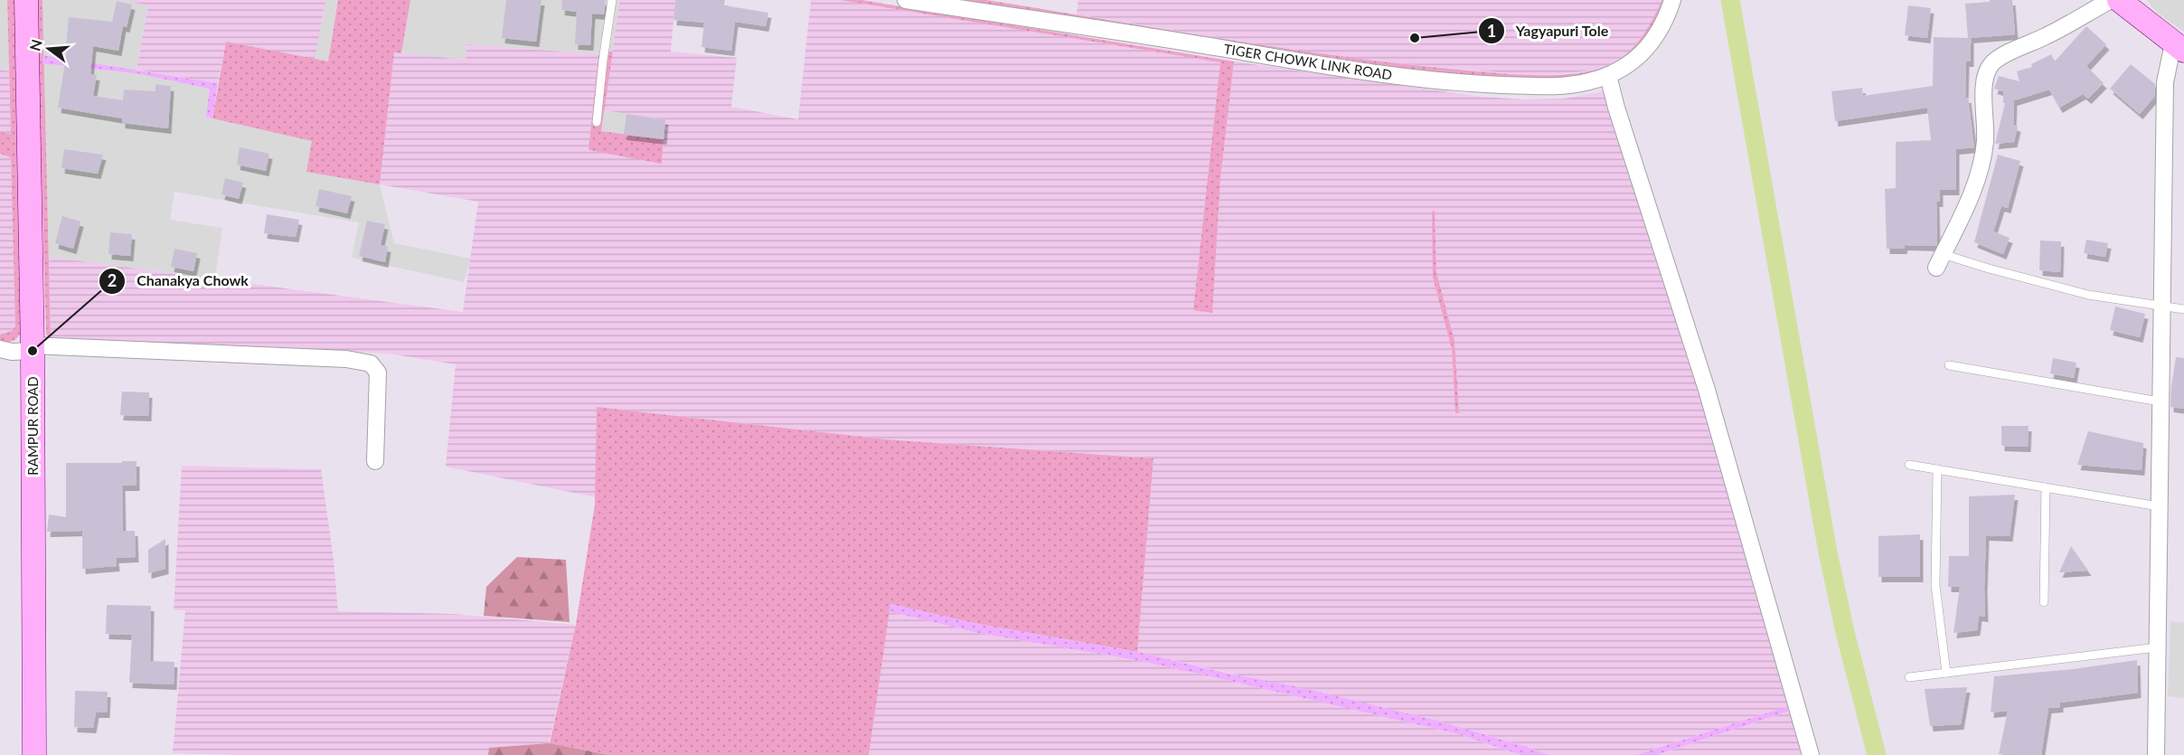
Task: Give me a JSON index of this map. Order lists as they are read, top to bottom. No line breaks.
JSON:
{"streets":{"main road":["RAMPUR ROAD"],"street":["TIGER CHOWK LINK ROAD"]},"places":["Yagyapuri Tole","Chanakya Chowk"],"north":"left"}
